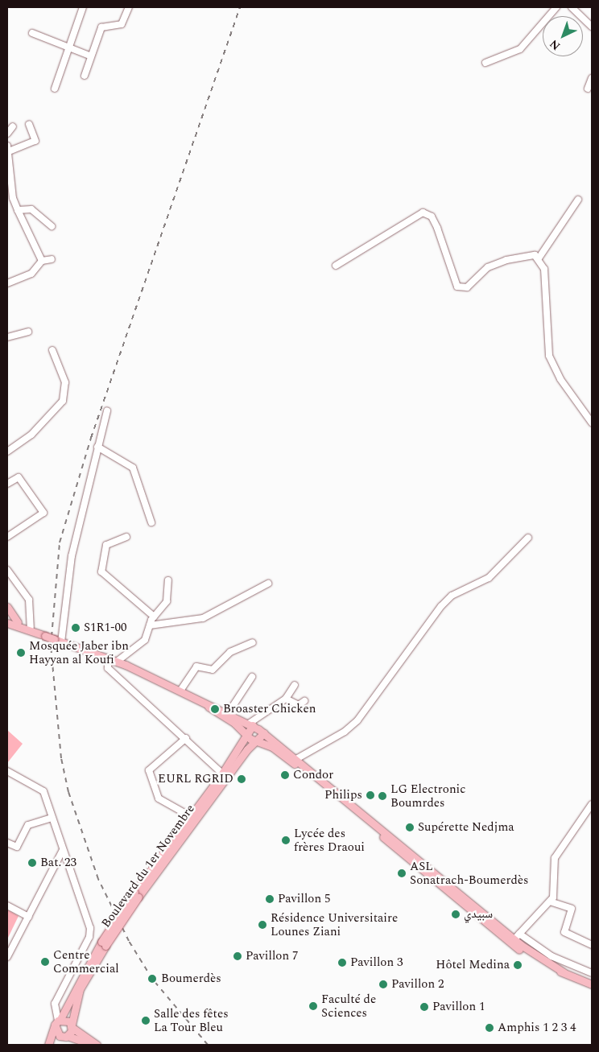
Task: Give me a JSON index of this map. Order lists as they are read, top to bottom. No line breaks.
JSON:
{"streets":{"main road":["Boulevard du 1er Novembre"]},"places":["S1R1-00","Mosquée Jaber ibn Hayyan al Koufi","Broaster Chicken","Condor","EURL RGRID","Philips","LG Electronic Boumrdes","Supérette Nedjma","Lycée des frères Draoui","Bat. 23","ASL Sonatrach-Boumerdès","Pavillon 5","سبيدي","Résidence Universitaire Lounes Ziani","Pavillon 7","Centre Commercial","Pavillon 3","Hôtel Medina","Boumerdès","Pavillon 2","Faculté de Sciences","Pavillon 1","Salle des fêtes La Tour Bleu","Amphis 1 2 3 4"],"north":"bottom left"}
